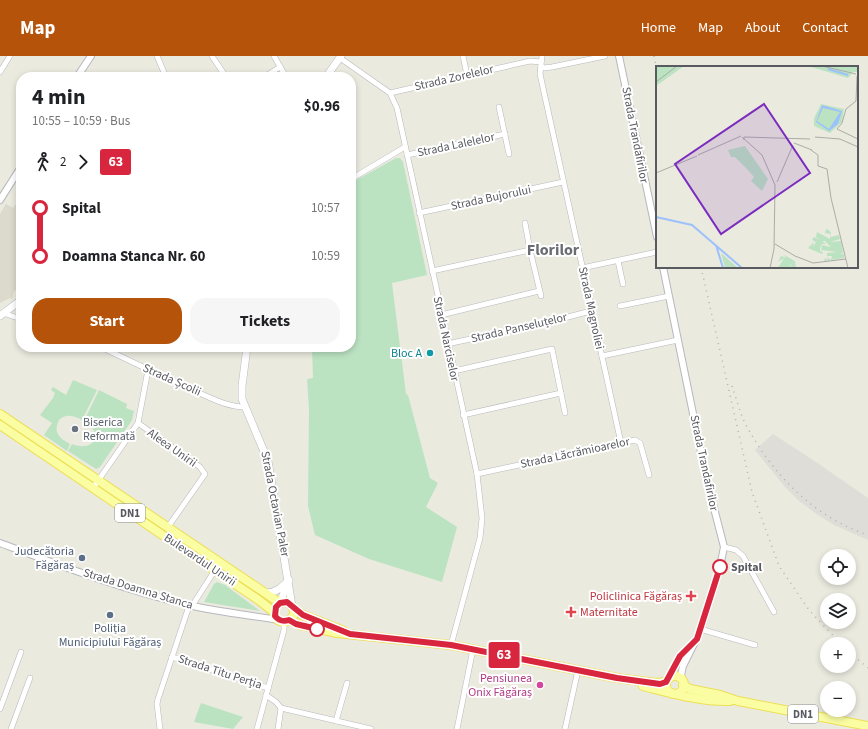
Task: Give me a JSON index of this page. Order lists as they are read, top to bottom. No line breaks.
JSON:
{"streets":{"main road":["Strada Octavian Paler","DN1","Bulevardul Unirii","Strada Doamna Stanca"],"street":["Strada Zorelelor","Strada Trandafirilor","Strada Lalelelor","Strada Bujorului","Strada Magnoliei","Strada Panseluțelor","Strada Narciselor","Strada Școlii","Aleea Unirii","Strada Lăcrămioarelor","Strada Titu Perția"]},"crossings":[["Strada Zorelelor","Strada Magnoliei"],["Strada Zorelelor","Strada Narciselor"],["Strada Lalelelor","Strada Narciselor"],["Strada Bujorului","Strada Magnoliei"],["Strada Bujorului","Strada Narciselor"],["Strada Magnoliei","Strada Panseluțelor"],["Strada Magnoliei","Strada Lăcrămioarelor"],["Strada Panseluțelor","Strada Narciselor"],["Strada Narciselor","Strada Lăcrămioarelor"],["Strada Narciselor","Strada Doamna Stanca"],["Strada Școlii","Aleea Unirii"],["Strada Școlii","Strada Octavian Paler"],["Aleea Unirii","Bulevardul Unirii"],["Strada Octavian Paler","DN1"],["Strada Octavian Paler","Bulevardul Unirii"],["Strada Octavian Paler","Strada Doamna Stanca"],["Strada Octavian Paler","Strada Titu Perția"],["DN1","Bulevardul Unirii"],["DN1","Strada Doamna Stanca"],["DN1","Strada Titu Perția"],["Bulevardul Unirii","Strada Doamna Stanca"],["Bulevardul Unirii","Strada Titu Perția"],["Strada Doamna Stanca","Strada Titu Perția"]],"districts":["Florilor"],"places":{"other":["Bloc A","Biserica Reformată","Judecătoria Făgăraș","Spital","Poliția Municipiului Făgăraș","Pensiunea Onix Făgăraș"],"health":["Policlinica Făgăraș","Maternitate"]},"lines":["bus line 63"],"page":{"header":"Map","nav":["Home","Map","About","Contact"],"on_map":"63","heading":["4 min","10:55 – 10:59 · Bus","$0.96"],"legs":["2","63"],"list":[{"name":"Spital","value":"10:57"},{"name":"Doamna Stanca Nr. 60","value":"10:59"}],"buttons":["Start","Tickets"],"map_buttons":["+","−"]}}
